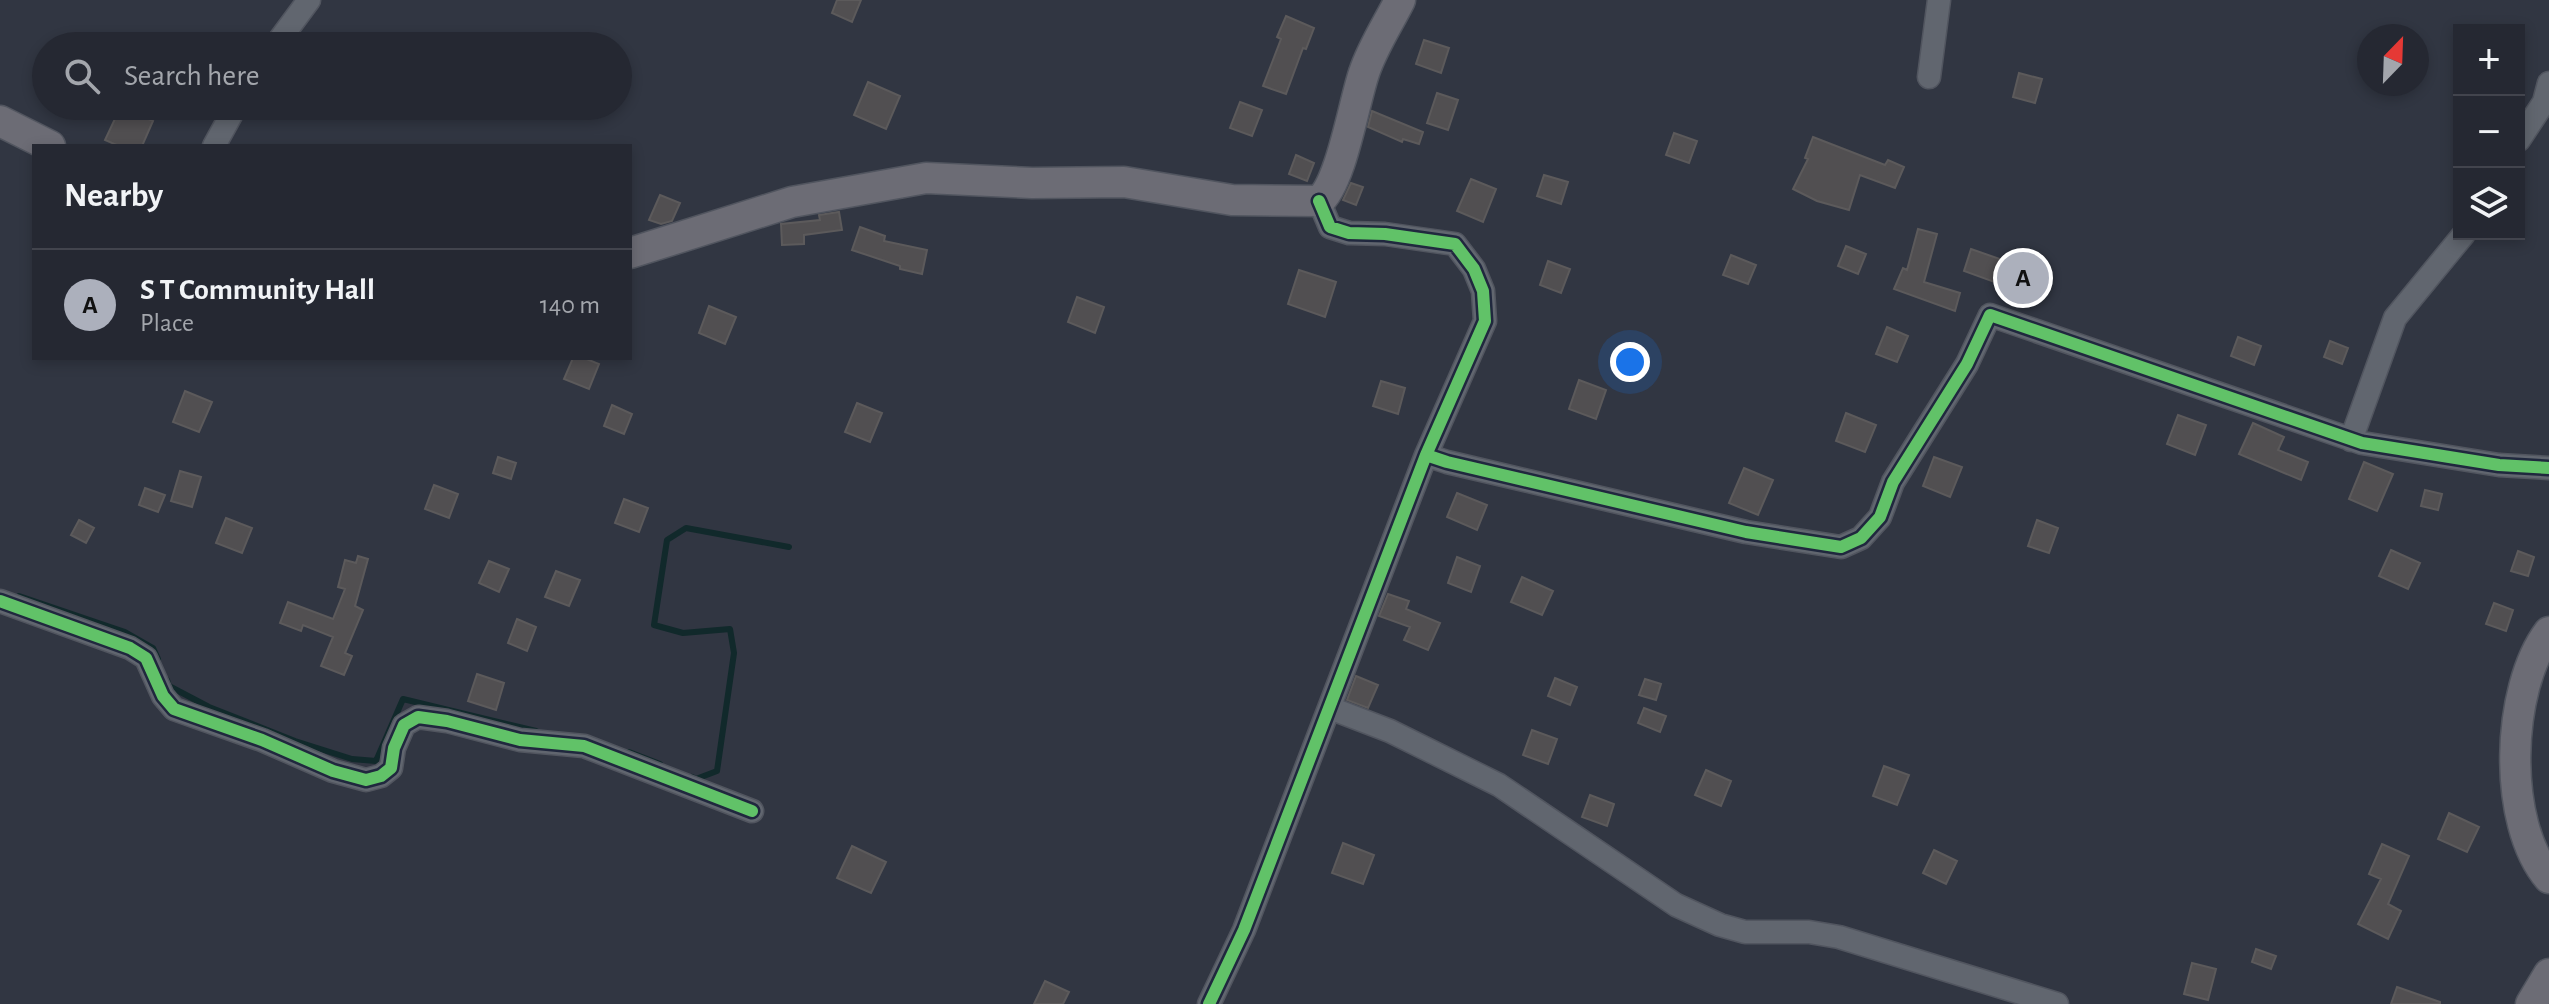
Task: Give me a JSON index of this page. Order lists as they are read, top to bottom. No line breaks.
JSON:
{"north":"top right","page":{"map_buttons":["+","−"],"search":"Search here","heading":"Nearby","pins":"A","list":[{"mark":"A","name":"S T Community Hall","note":"Place","value":"140 m"}]}}
